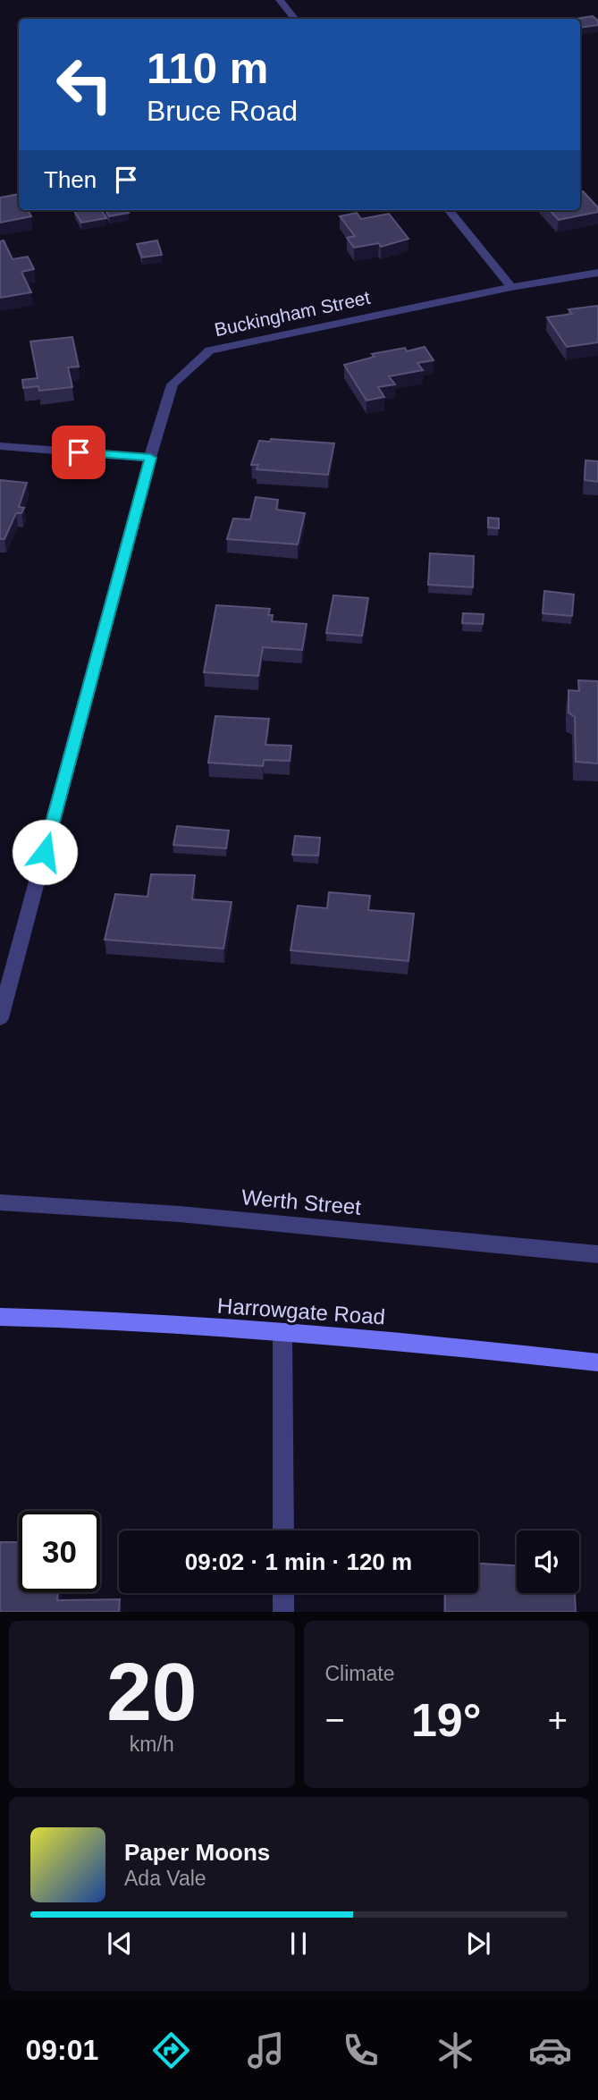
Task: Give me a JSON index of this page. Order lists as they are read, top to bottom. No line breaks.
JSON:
{"streets":{"main road":["Harrowgate Road"],"street":["Buckingham Street","Werth Street"]},"page":{"turn":["110 m","Bruce Road"],"then":"Then","limit":"30","trip":"09:02 · 1 min · 120 m","tile":[["20","km/h"],"Climate"],"heat":["−","19°","+"],"song":["Paper Moons","Ada Vale"],"tabs":"09:01"}}
